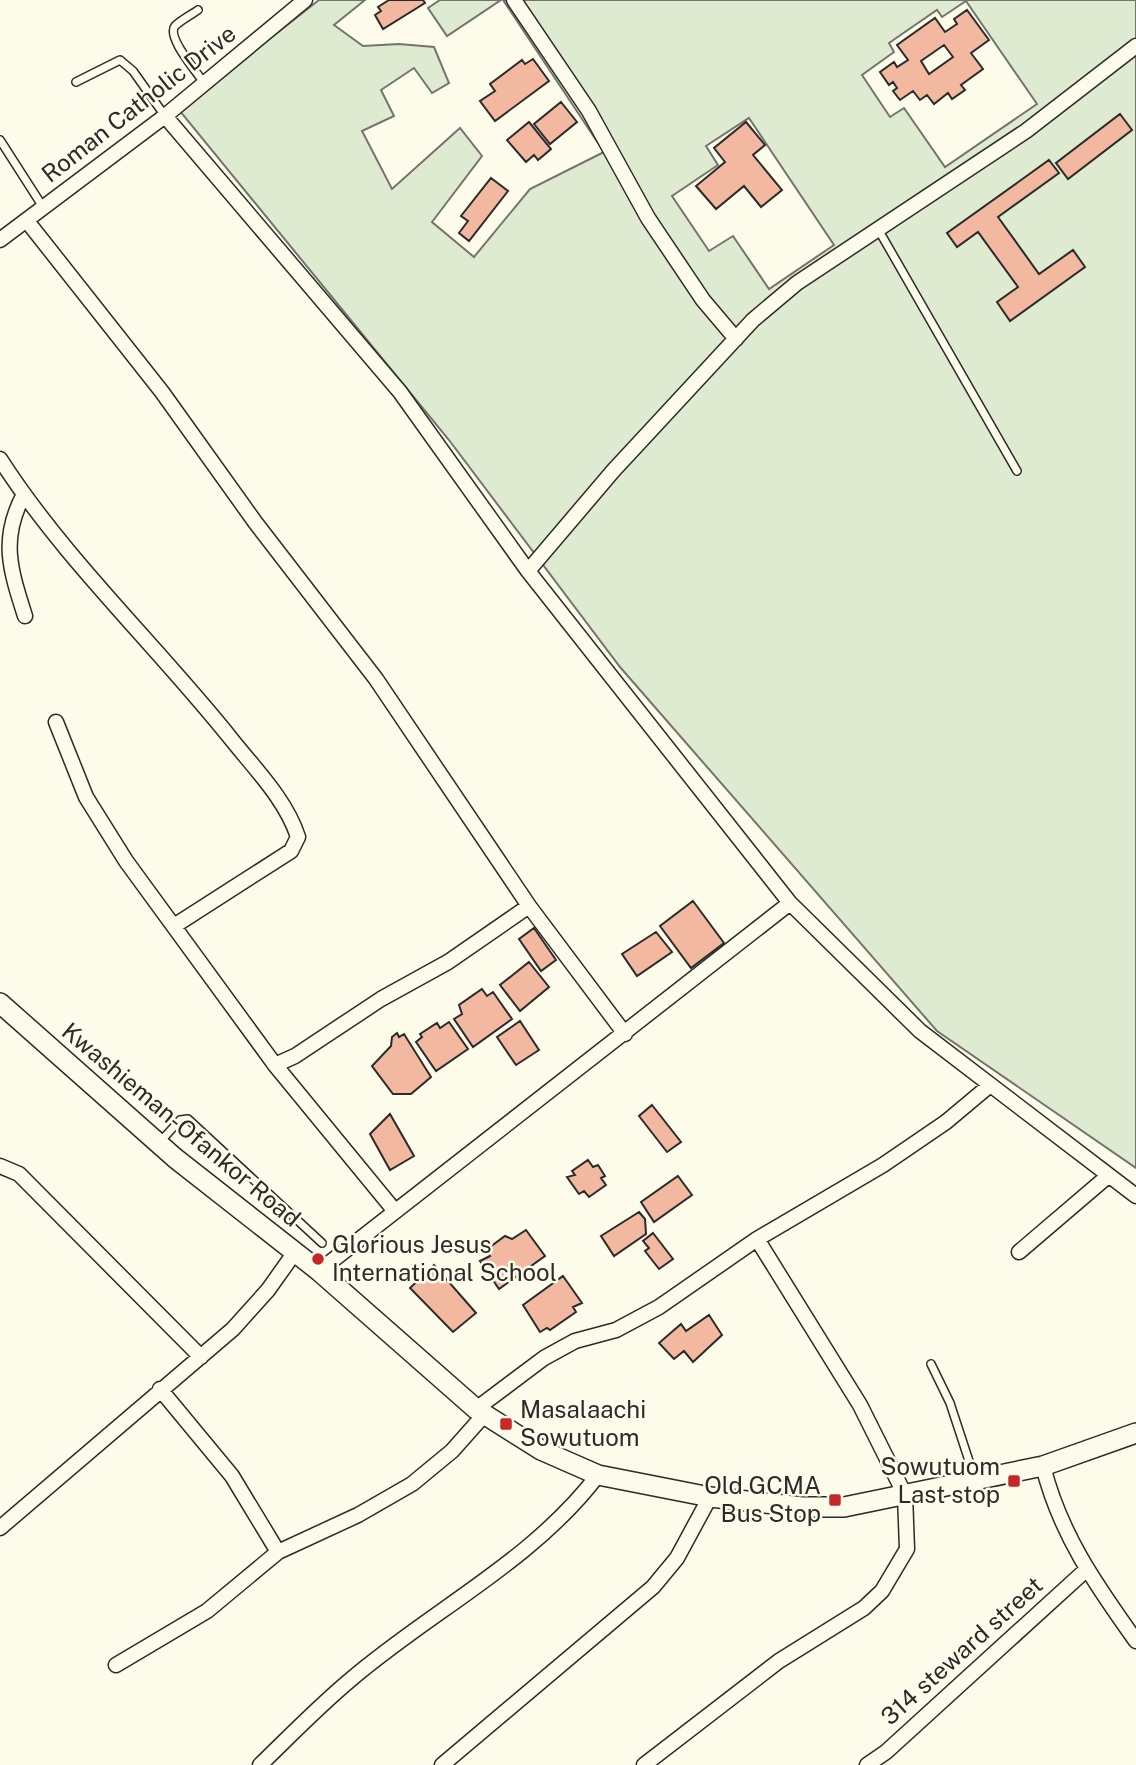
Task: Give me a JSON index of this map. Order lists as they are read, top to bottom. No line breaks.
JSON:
{"streets":{"main road":["Kwashieman-Ofankor Road"],"street":["Roman Catholic Drive","314 steward street"]},"places":{"other":["Glorious Jesus International School"],"transit":["Masalaachi Sowutuom","Sowutuom Last stop","Old GCMA Bus Stop"]}}
